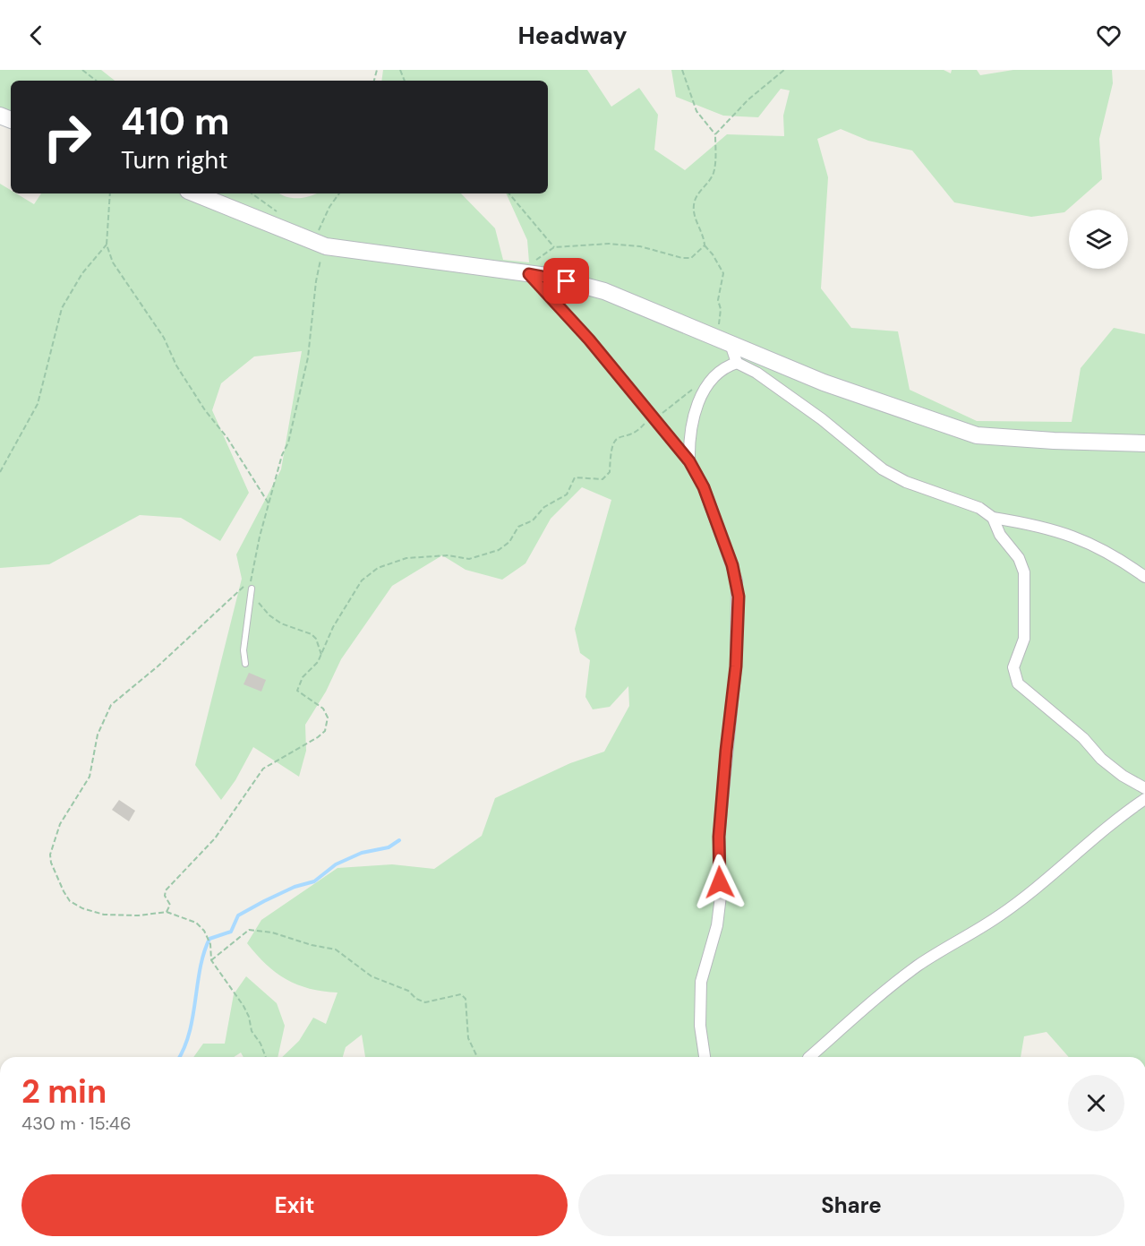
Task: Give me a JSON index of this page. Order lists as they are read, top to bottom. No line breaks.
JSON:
{"page":{"header":"Headway","turn":["410 m","Turn right"],"heading":["2 min","430 m · 15:46"],"buttons":["Exit","Share"]}}
